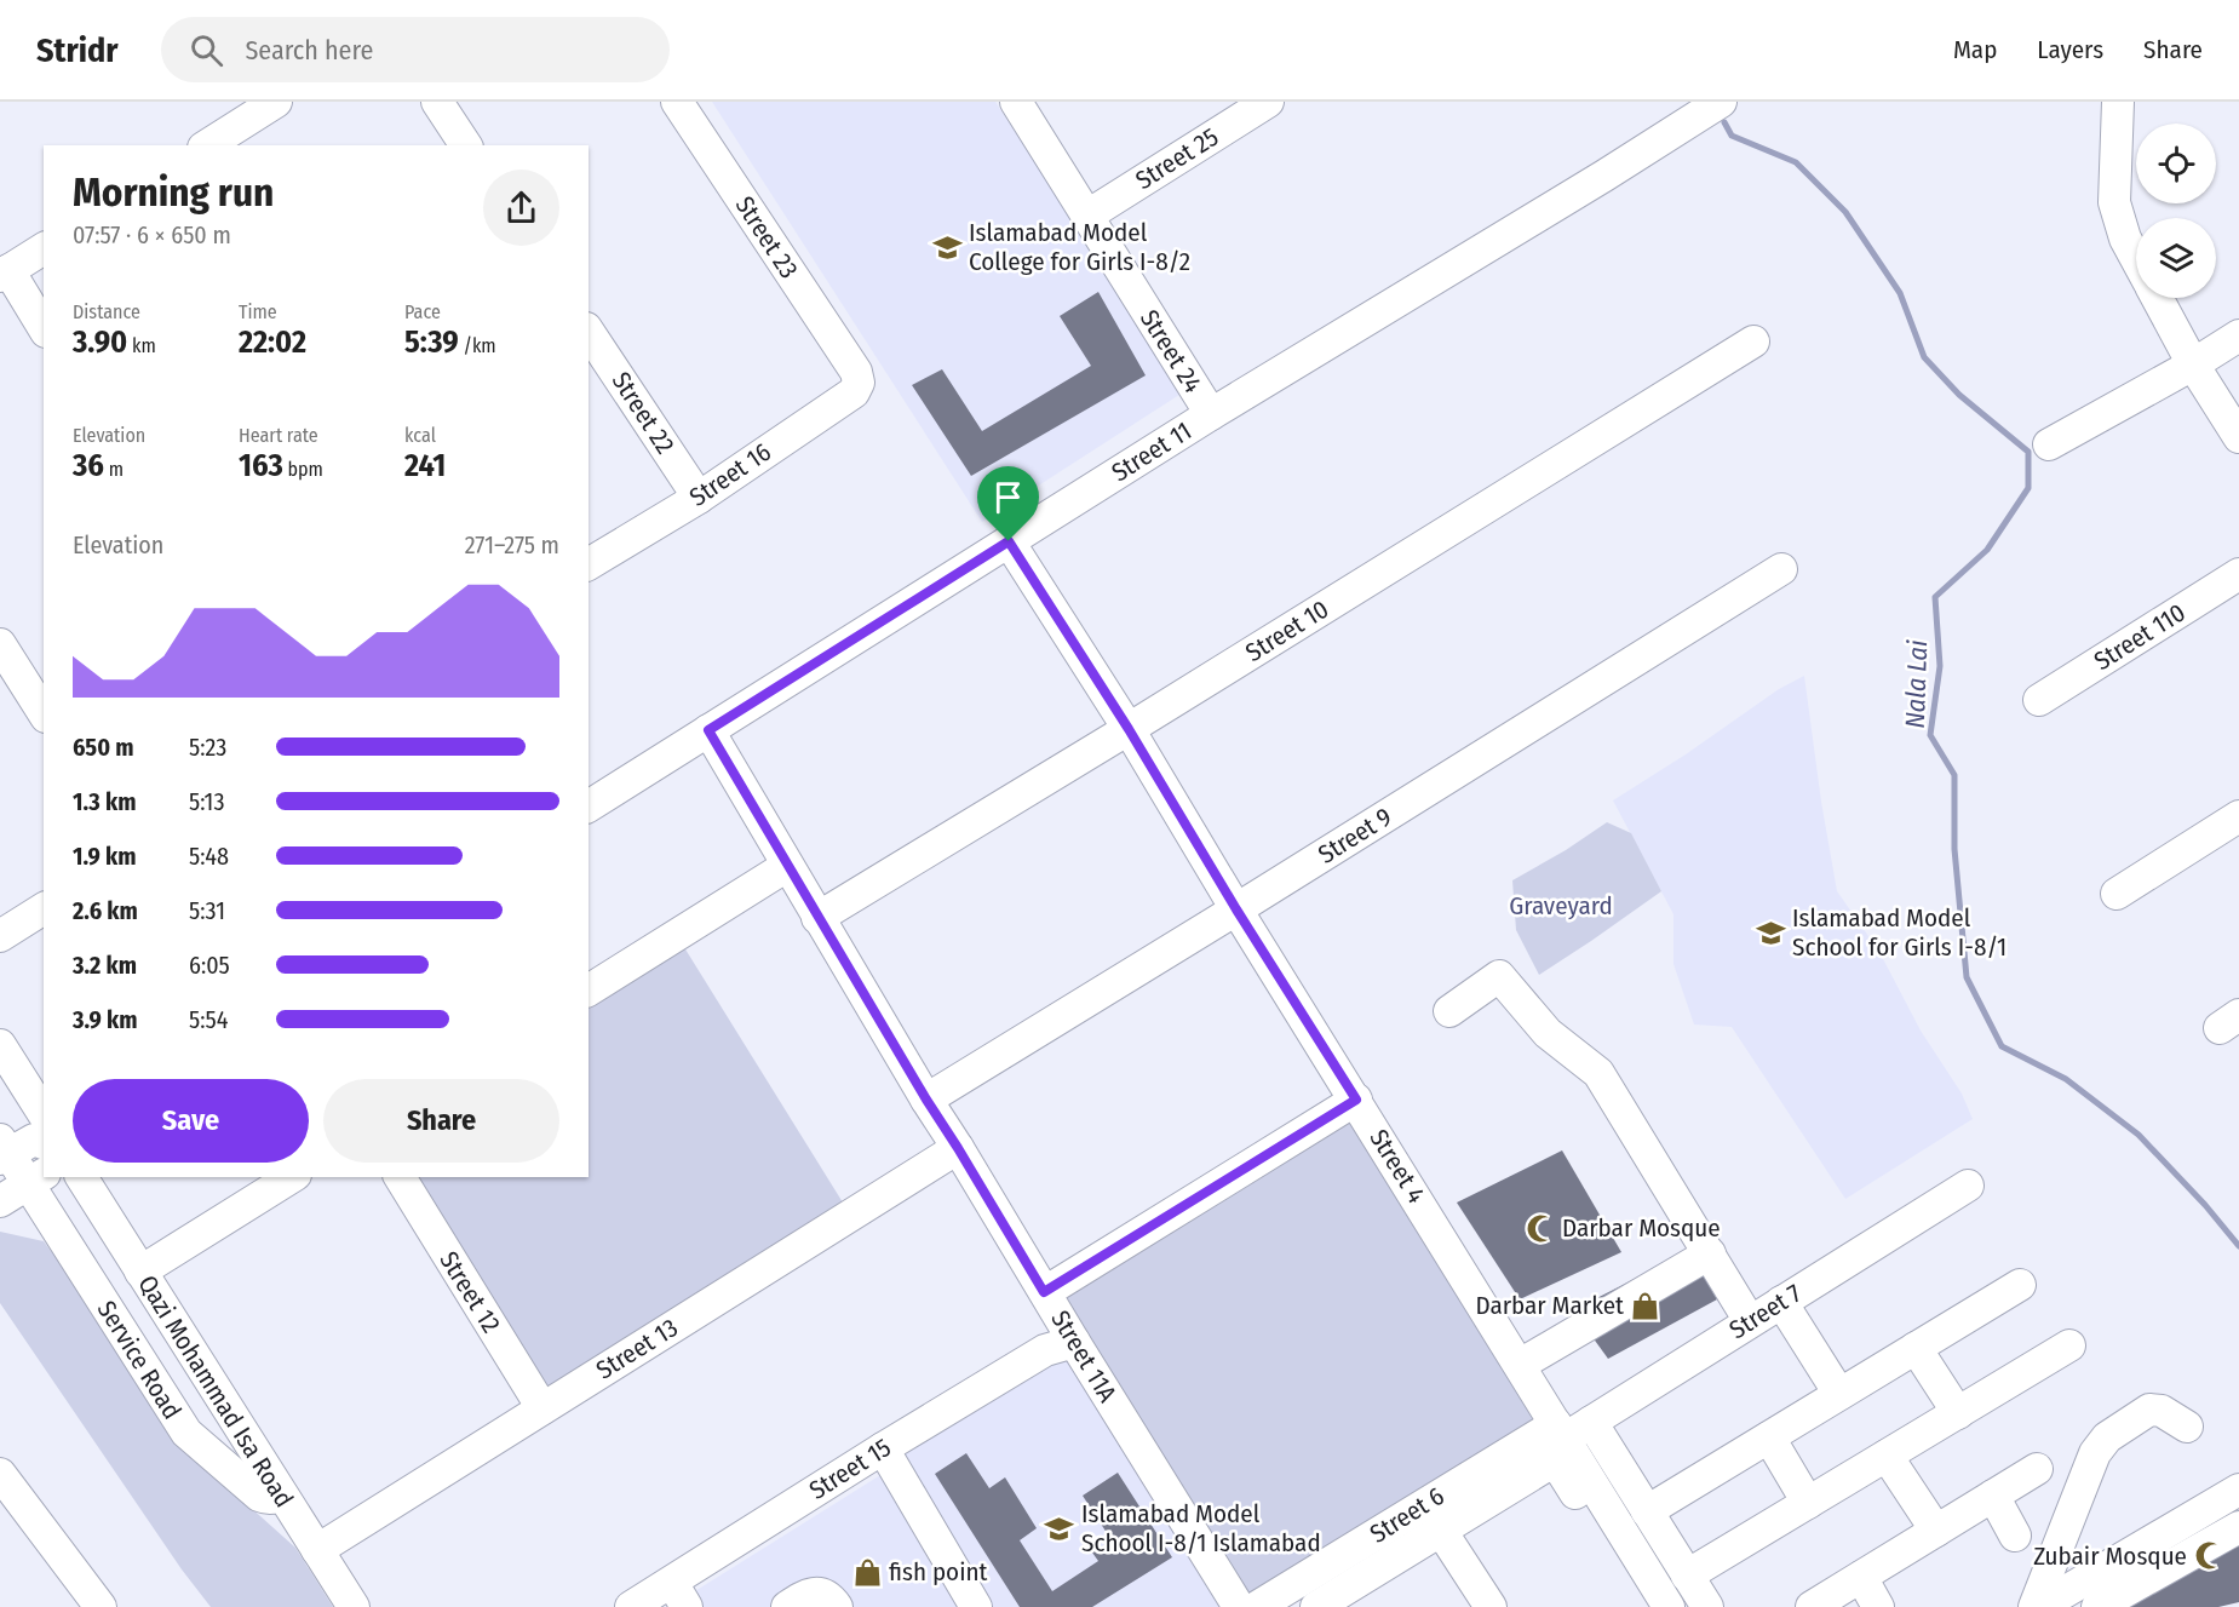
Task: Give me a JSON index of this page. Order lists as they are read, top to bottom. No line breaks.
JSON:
{"streets":{"street":["Street 25","Street 23","Street 24","Street 22","Street 11","Street 16","Street 10","Street 110","Street 9","Street 4","Street 12","Street 7","Street 13","Street 11A","Service Road","Qazi Mohammad Isa Road","Street 15","Street 6"]},"crossings":[["Street 25","Street 24"],["Street 23","Street 16"],["Street 24","Street 11"],["Street 22","Street 16"],["Street 11","Street 4"],["Street 11","Street 11A"],["Street 10","Street 4"],["Street 10","Street 11A"],["Street 9","Street 4"],["Street 9","Street 11A"],["Street 4","Street 7"],["Street 4","Street 6"],["Street 12","Street 13"],["Street 7","Street 6"],["Street 13","Street 11A"],["Street 13","Qazi Mohammad Isa Road"],["Street 11A","Street 15"],["Service Road","Qazi Mohammad Isa Road"]],"water":["Nala Lai"],"parks":["Graveyard"],"places":{"school or university":["Islamabad Model College for Girls I-8/2","Islamabad Model School for Girls I-8/1","Islamabad Model School I-8/1 Islamabad"],"mosque":["Darbar Mosque","Zubair Mosque"],"shop":["Darbar Market","fish point"]},"page":{"header":"Stridr","search":"Search here","nav":["Map","Layers","Share"],"heading":["Morning run","07:57 · 6 × 650 m"],"stats":[["Distance","3.90 km"],["Time","22:02"],["Pace","5:39 /km"],["Elevation","36 m"],["Heart rate","163 bpm"],["kcal","241"]],"chart":["Elevation","271–275 m"],"list":[{"name":"650 m","note":"5:23"},{"name":"1.3 km","note":"5:13"},{"name":"1.9 km","note":"5:48"},{"name":"2.6 km","note":"5:31"},{"name":"3.2 km","note":"6:05"},{"name":"3.9 km","note":"5:54"}],"buttons":["Save","Share"]}}
